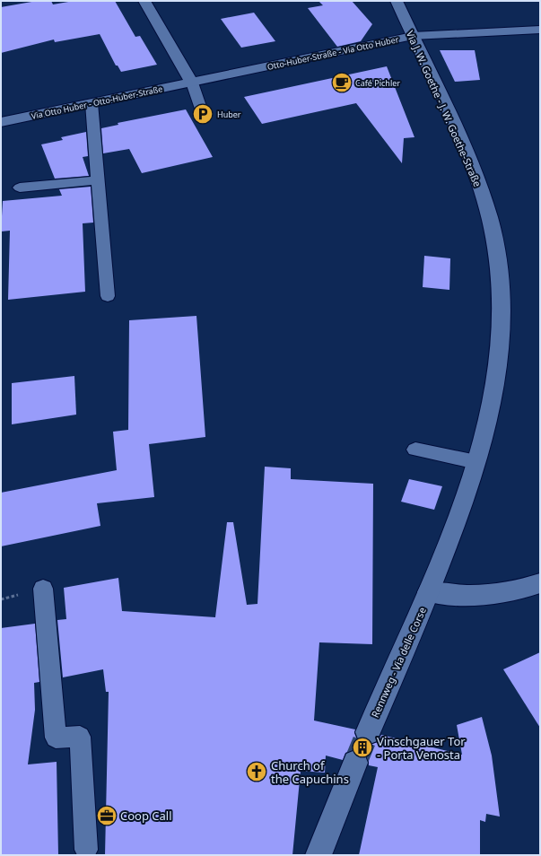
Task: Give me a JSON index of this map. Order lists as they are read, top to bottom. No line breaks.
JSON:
{"streets":{"main road":["Otto-Huber-Straße - Via Otto Huber","Via Otto Huber - Otto-Huber-Straße","Via J. W. Goethe - J. W. Goethe-Straße","Rennweg - Via delle Corse"]},"crossings":[["Otto-Huber-Straße - Via Otto Huber","Via Otto Huber - Otto-Huber-Straße"],["Otto-Huber-Straße - Via Otto Huber","Via J. W. Goethe - J. W. Goethe-Straße"],["Via J. W. Goethe - J. W. Goethe-Straße","Rennweg - Via delle Corse"]],"places":{"cafe":["Café Pichler"],"parking":["Huber"],"building":["Vinschgauer Tor - Porta Venosta"],"church":["Church of the Capuchins"],"office":["Coop Call"]}}
